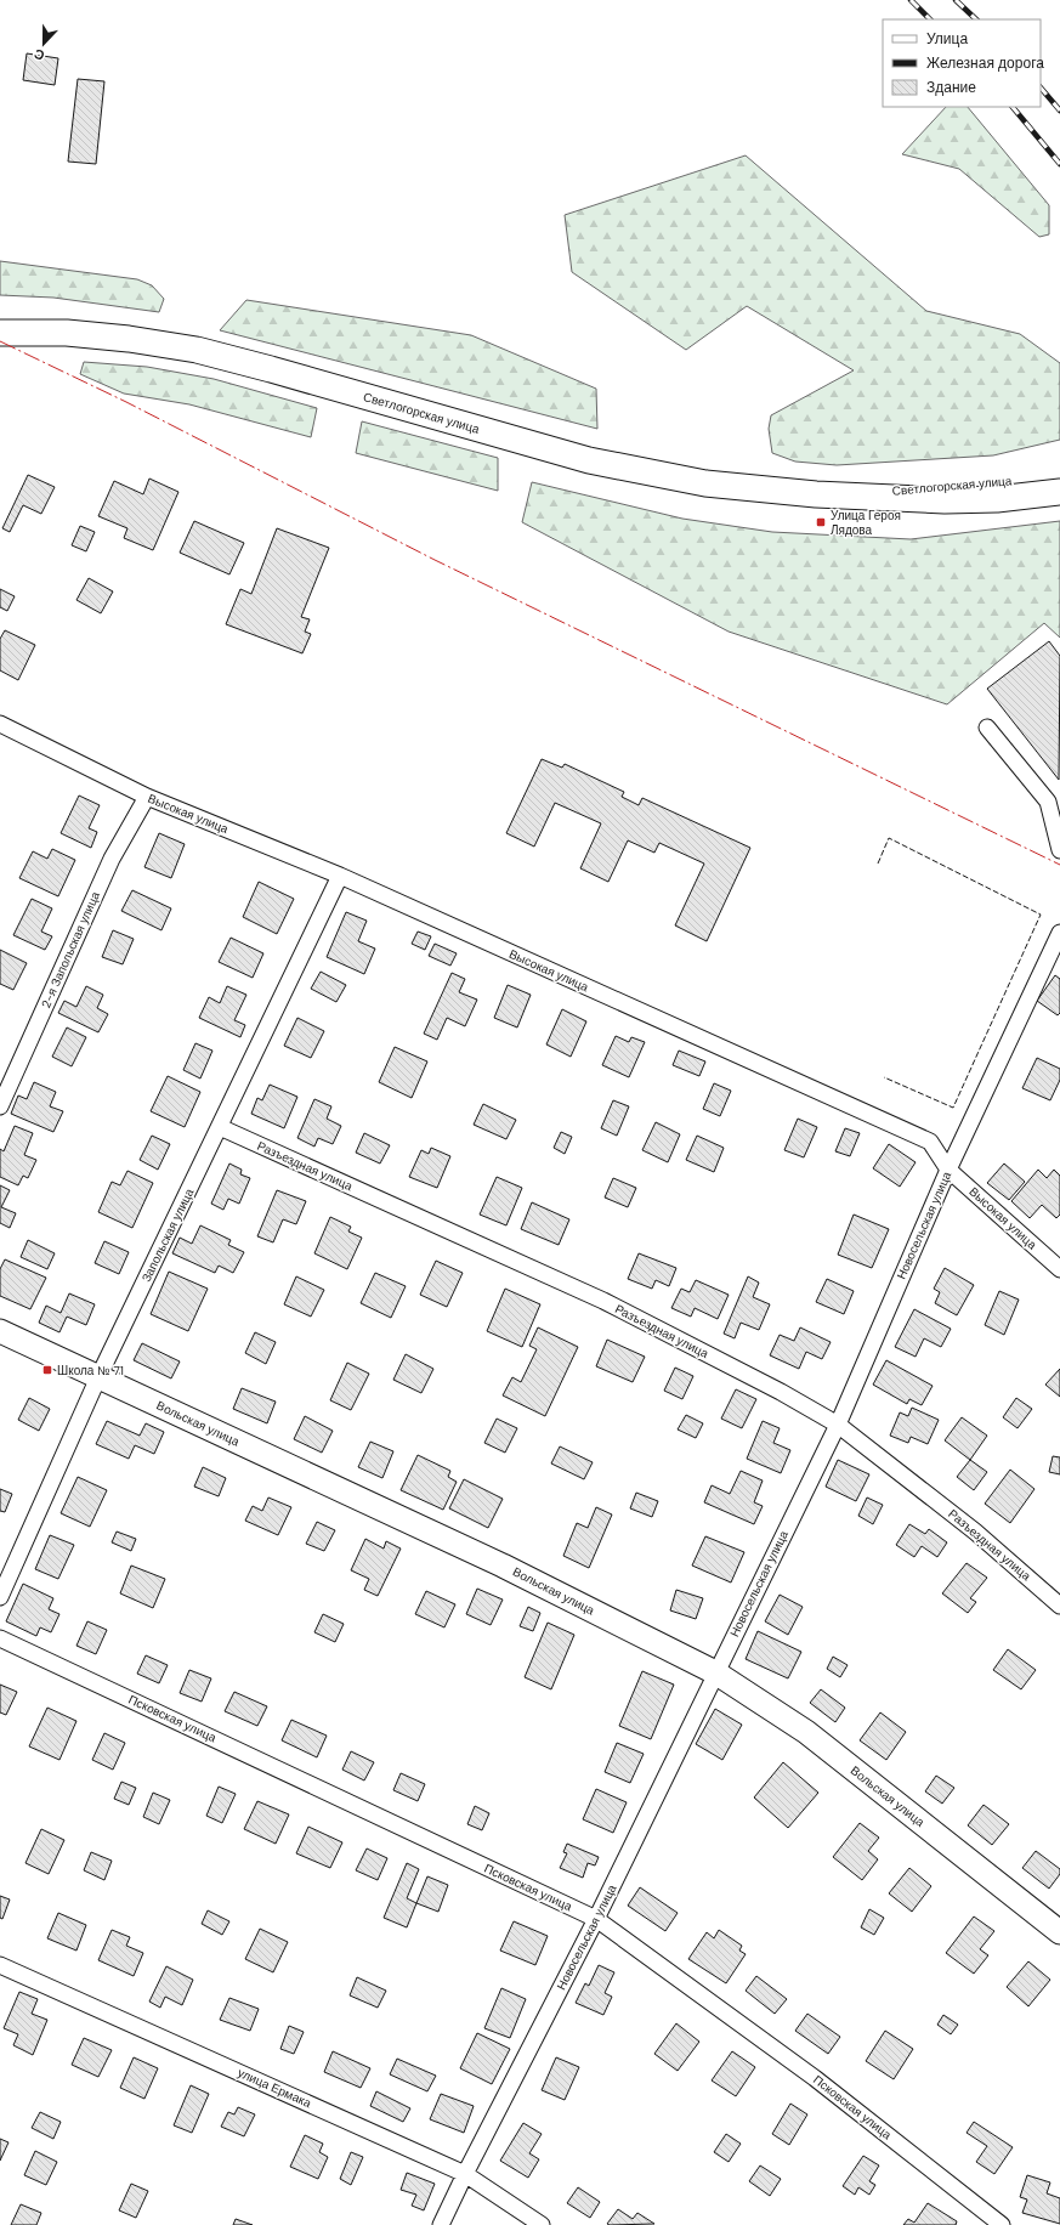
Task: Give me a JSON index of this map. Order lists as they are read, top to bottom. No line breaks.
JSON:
{"streets":{"main road":["Светлогорская улица"],"street":["Высокая улица","2-я Запольская улица","Разъездная улица","Новосельская улица","Запольская улица","Вольская улица","Псковская улица","улица Ермака"]},"crossings":[["Высокая улица","2-я Запольская улица"],["Высокая улица","Новосельская улица"],["Высокая улица","Запольская улица"],["Разъездная улица","Новосельская улица"],["Разъездная улица","Запольская улица"],["Новосельская улица","Вольская улица"],["Новосельская улица","Псковская улица"],["Новосельская улица","улица Ермака"],["Запольская улица","Вольская улица"]],"places":{"transit":["Улица Героя Лядова","Школа № 71"]},"legend":["Улица","Железная дорога","Здание"],"north":"bottom"}
